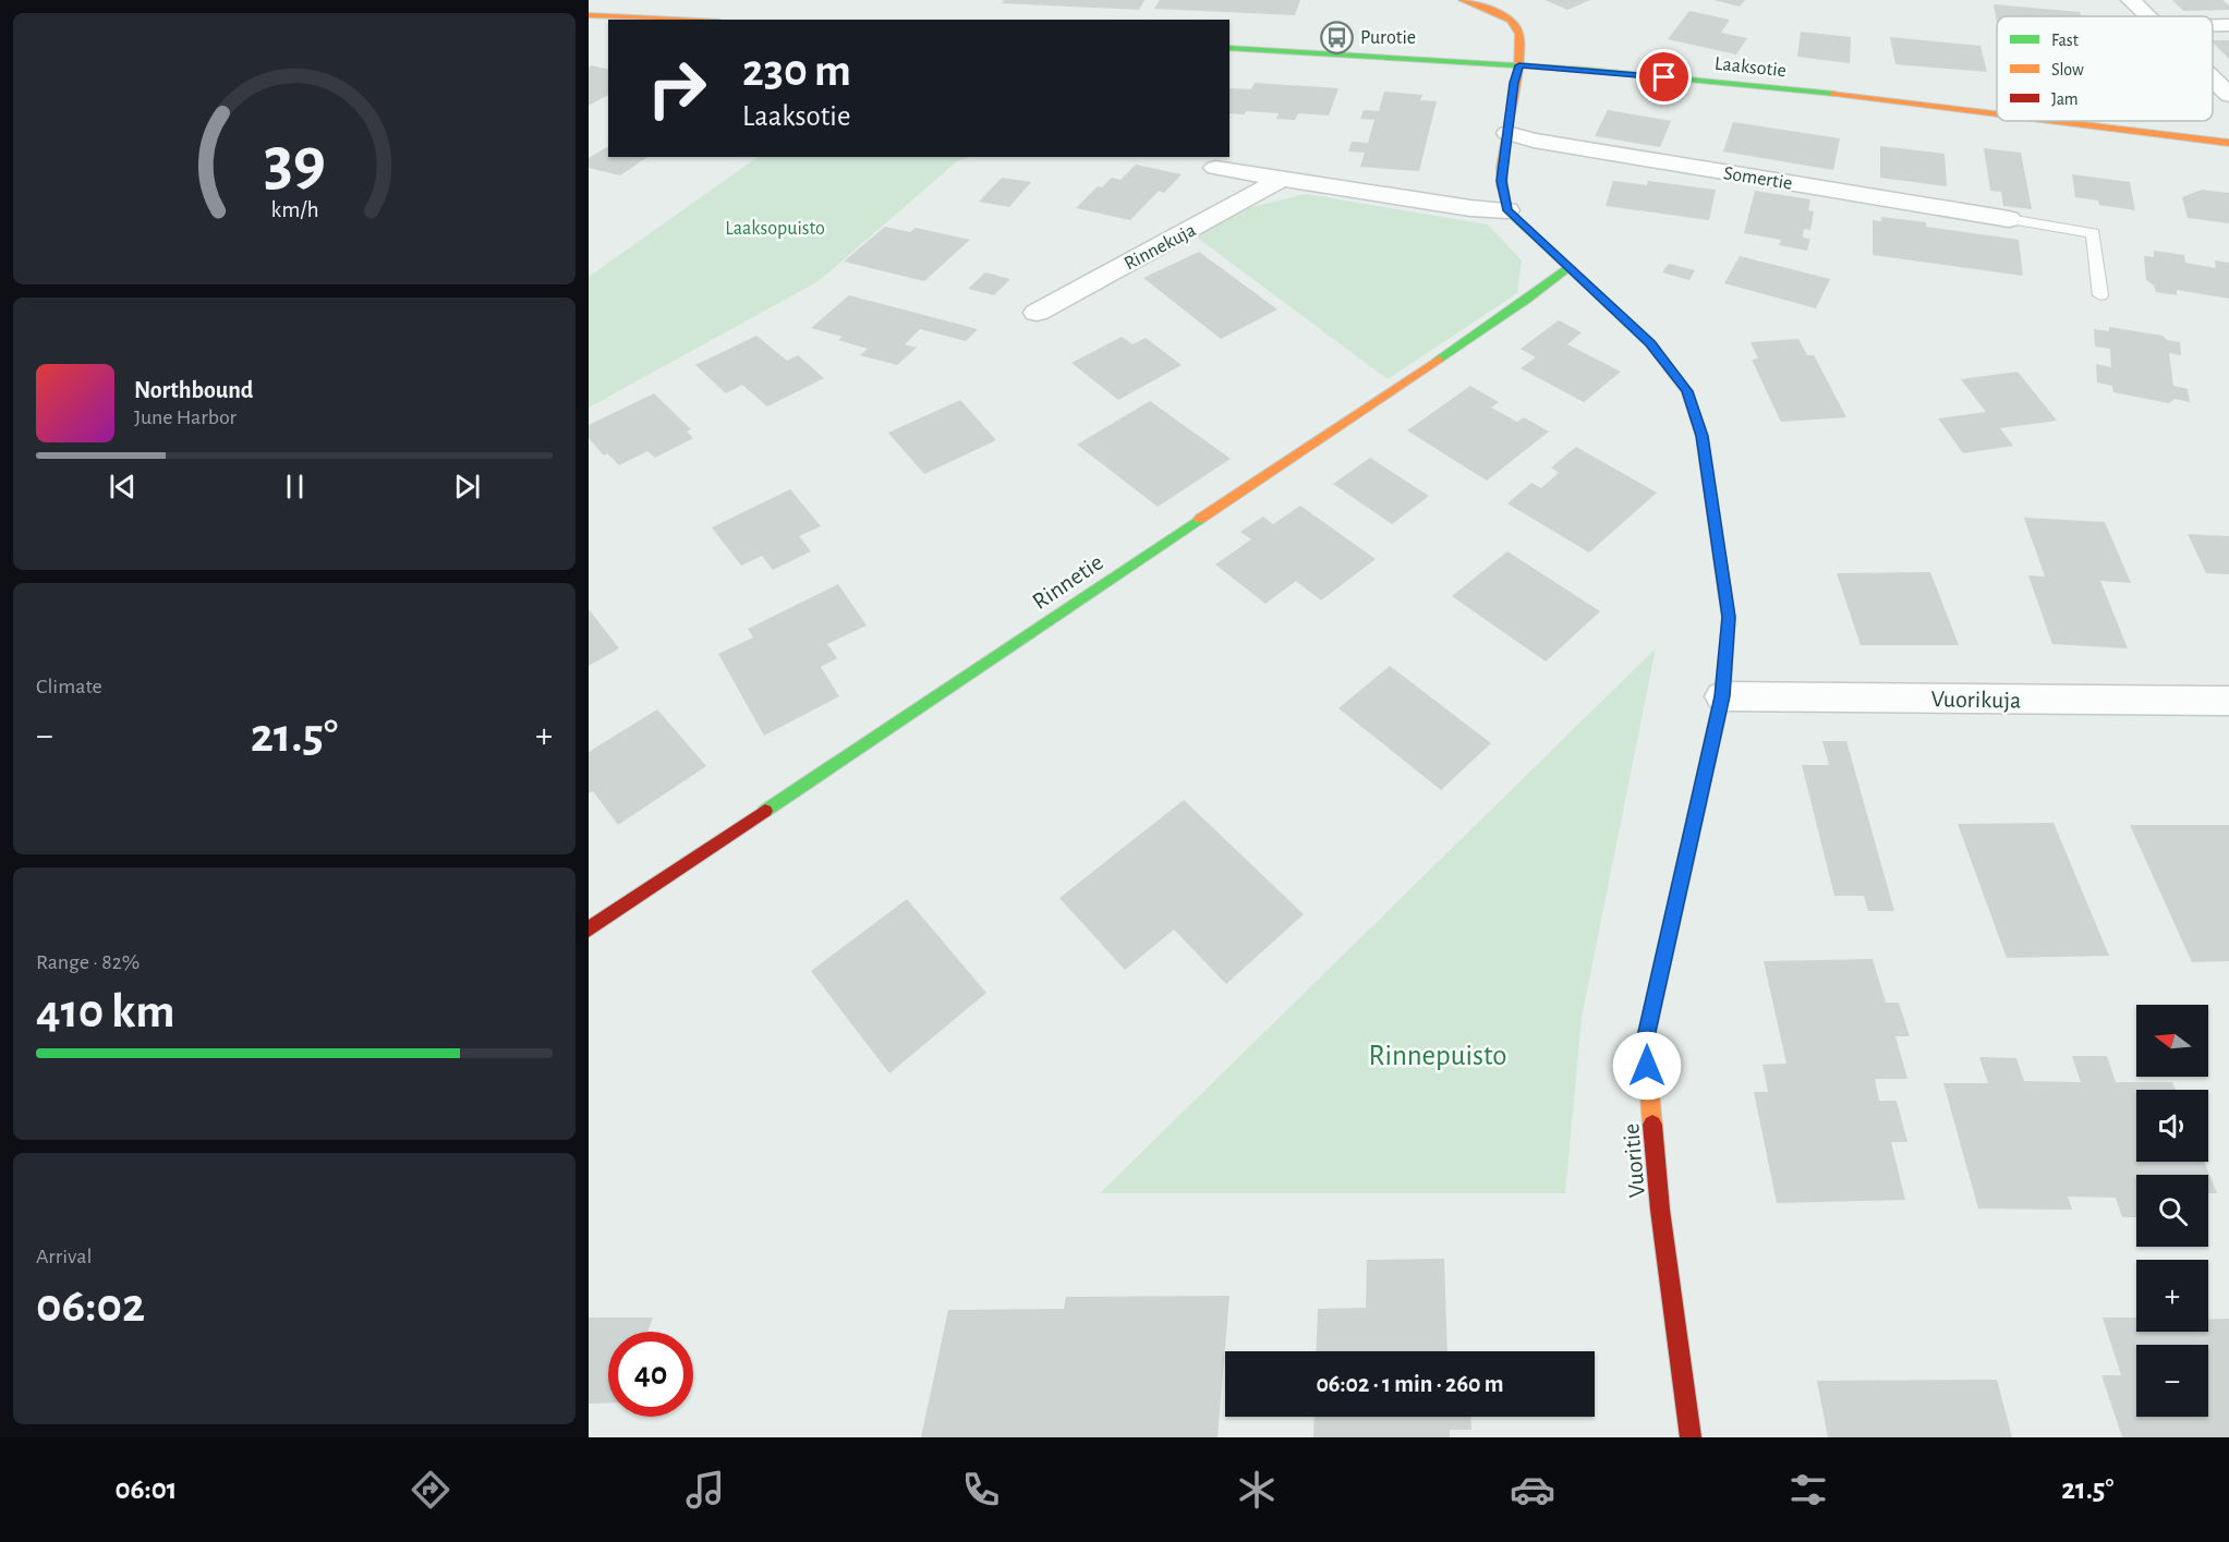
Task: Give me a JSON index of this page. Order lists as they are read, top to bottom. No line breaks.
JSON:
{"streets":{"street":["Laaksotie","Somertie","Rinnekuja","Rinnetie","Vuorikuja","Vuoritie"]},"crossings":[["Rinnetie","Vuoritie"],["Vuorikuja","Vuoritie"]],"parks":["Laaksopuisto","Rinnepuisto"],"places":{"bus stop":["Purotie"]},"legend":["Fast","Slow","Jam"],"north":"left","page":{"turn":["230 m","Laaksotie"],"song":["Northbound","June Harbor"],"tile":["Climate",["Range · 82%","410 km"],["Arrival","06:02"]],"heat":["−","21.5°","+"],"map_buttons":["+","−"],"limit":"40","trip":"06:02 · 1 min · 260 m","tabs":["06:01","21.5°"],"gauge":["39","km/h"]}}
